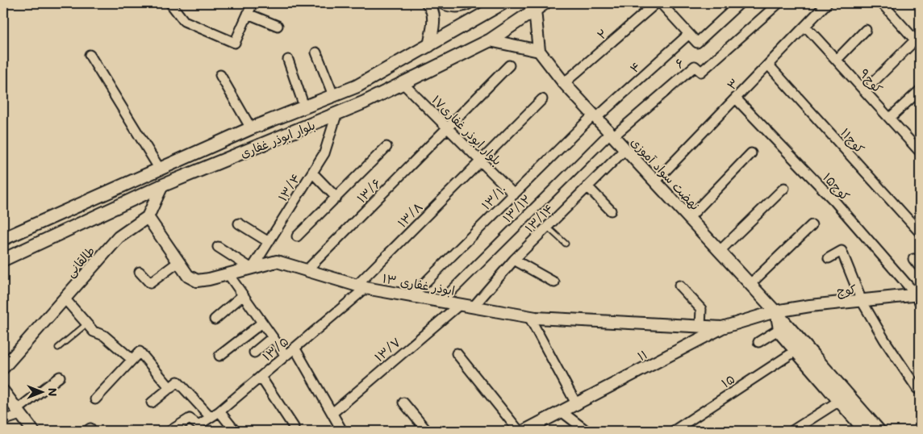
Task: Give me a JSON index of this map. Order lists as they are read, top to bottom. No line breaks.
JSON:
{"streets":{"main road":["بلوار ابوذر غفاری"],"street":["۲","۶","۴","۹کوچ","۳","بلوار ابوذر غفاری۱۷","۱۱کوچ","نهضت سواد آموزی","۱۵کوچ","۱۳/۴","۱۳/۶","۱۳/۱۰","۱۳/۱۲","۱۳/۸","۱۳/۱۴","طالقانی","۱۳ ابوذر غفاری","کوچ","۱۳/۵","۱۳/۷","۱۱","۱۵"]},"crossings":[["۲","نهضت سواد آموزی"],["۶","نهضت سواد آموزی"],["۶","۱۳/۱۲"],["۴","نهضت سواد آموزی"],["۴","۱۳/۱۰"],["۹کوچ","۳"],["۳","۱۱کوچ"],["۳","نهضت سواد آموزی"],["۳","۱۵کوچ"],["بلوار ابوذر غفاری۱۷","بلوار ابوذر غفاری"],["بلوار ابوذر غفاری۱۷","۱۳/۶"],["بلوار ابوذر غفاری۱۷","۱۳/۱۰"],["بلوار ابوذر غفاری۱۷","۱۳/۸"],["بلوار ابوذر غفاری","۱۳/۴"],["نهضت سواد آموزی","۱۳/۱۰"],["نهضت سواد آموزی","۱۳/۱۲"],["نهضت سواد آموزی","۱۳/۱۴"],["نهضت سواد آموزی","کوچ"],["نهضت سواد آموزی","۱۱"],["نهضت سواد آموزی","۱۵"],["۱۵کوچ","کوچ"],["۱۳/۴","۱۳ ابوذر غفاری"],["۱۳/۶","۱۳ ابوذر غفاری"],["۱۳/۱۰","۱۳ ابوذر غفاری"],["۱۳/۱۲","۱۳ ابوذر غفاری"],["۱۳/۸","۱۳ ابوذر غفاری"],["۱۳/۸","۱۳/۵"],["۱۳/۱۴","۱۳ ابوذر غفاری"],["طالقانی","۱۳ ابوذر غفاری"],["۱۳ ابوذر غفاری","۱۳/۵"],["۱۳ ابوذر غفاری","۱۳/۷"],["۱۳ ابوذر غفاری","۱۱"],["کوچ","۱۱"]],"north":"right"}
